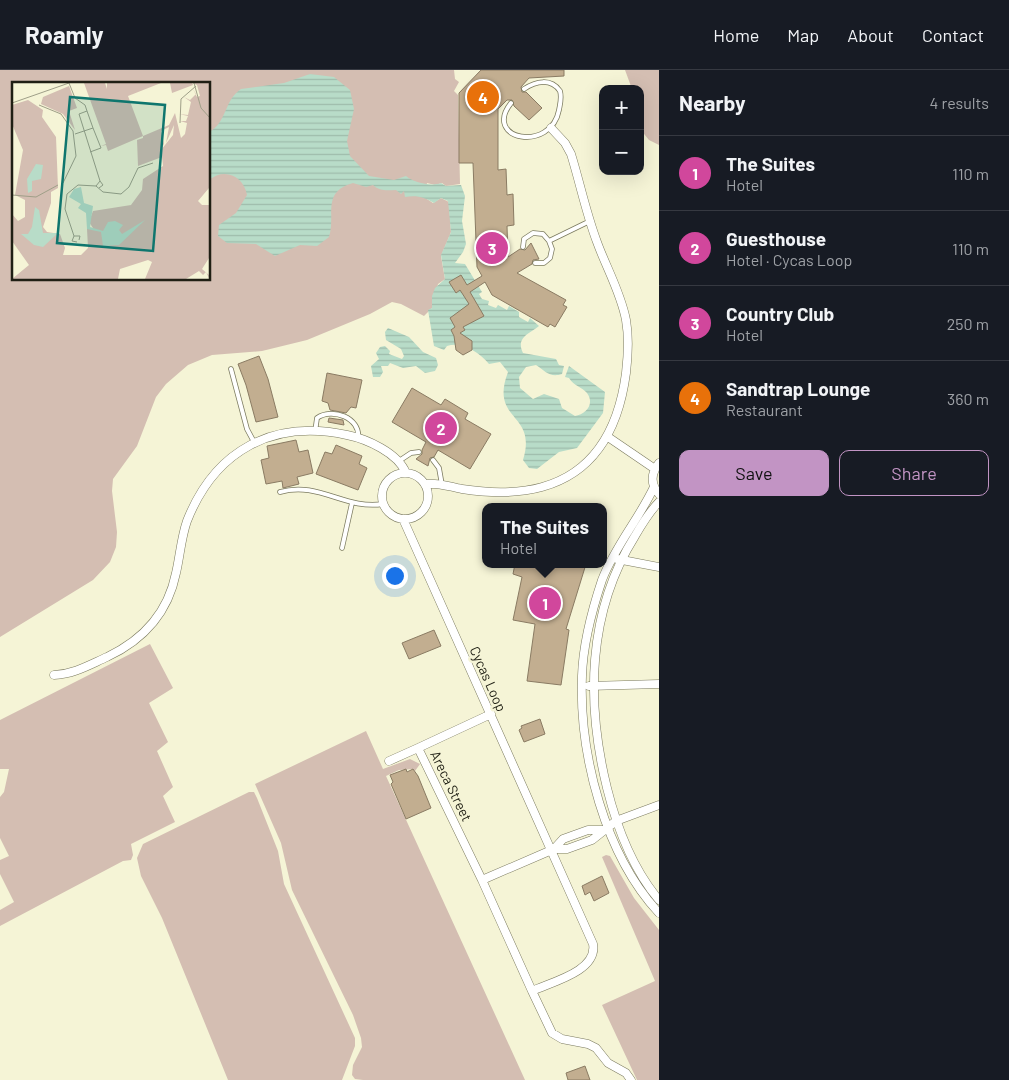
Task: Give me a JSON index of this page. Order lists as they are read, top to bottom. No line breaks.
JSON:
{"streets":{"street":["Cycas Loop","Areca Street"]},"crossings":[["Cycas Loop","Areca Street"]],"page":{"header":"Roamly","nav":["Home","Map","About","Contact"],"heading":["Nearby","4 results"],"pins":["4","3","2","1"],"map_buttons":["+","−"],"list":[{"mark":"1","name":"The Suites","note":"Hotel","value":"110 m"},{"mark":"2","name":"Guesthouse","note":"Hotel · Cycas Loop","value":"110 m"},{"mark":"3","name":"Country Club","note":"Hotel","value":"250 m"},{"mark":"4","name":"Sandtrap Lounge","note":"Restaurant","value":"360 m"}],"buttons":["Save","Share"],"popup":["The Suites","Hotel"]}}
